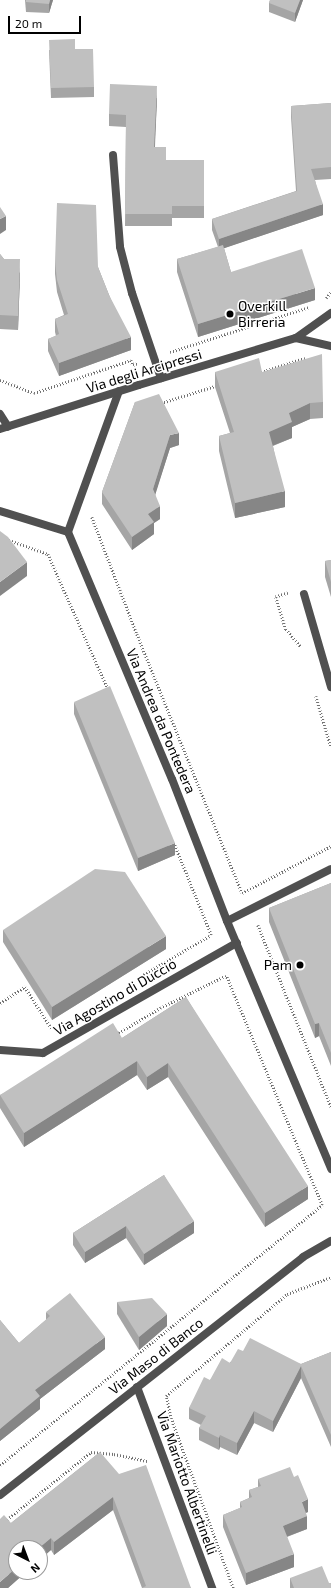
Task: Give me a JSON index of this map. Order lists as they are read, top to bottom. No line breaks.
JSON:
{"streets":{"street":["Via degli Arcipressi","Via Andrea da Pontedera","Via Agostino di Duccio","Via Maso di Banco","Via Mariotto Albertinelli"]},"crossings":[["Via Andrea da Pontedera","Via Agostino di Duccio"],["Via Maso di Banco","Via Mariotto Albertinelli"]],"places":["Overkill Birreria","Pam"],"scale_bar":"20 m","north":"bottom right"}
